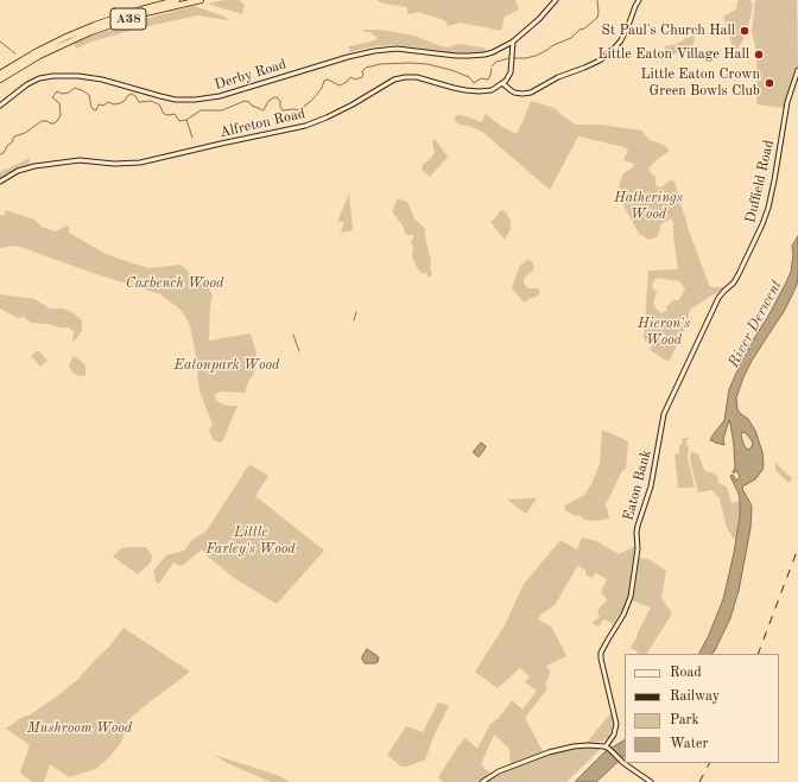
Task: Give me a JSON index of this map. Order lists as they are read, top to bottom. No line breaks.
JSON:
{"streets":{"highway":["A38"],"street":["Derby Road","Alfreton Road","Duffield Road","Eaton Bank"]},"crossings":[["Duffield Road","Eaton Bank"]],"water":["River Derwent"],"parks":["Hatherings Wood","Coxbench Wood","Hieron's Wood","Eatonpark Wood","Little Farley's Wood","Mushroom Wood"],"places":["St Paul's Church Hall","Little Eaton Village Hall","Little Eaton Crown Green Bowls Club"],"legend":["Road","Railway","Park","Water"]}
